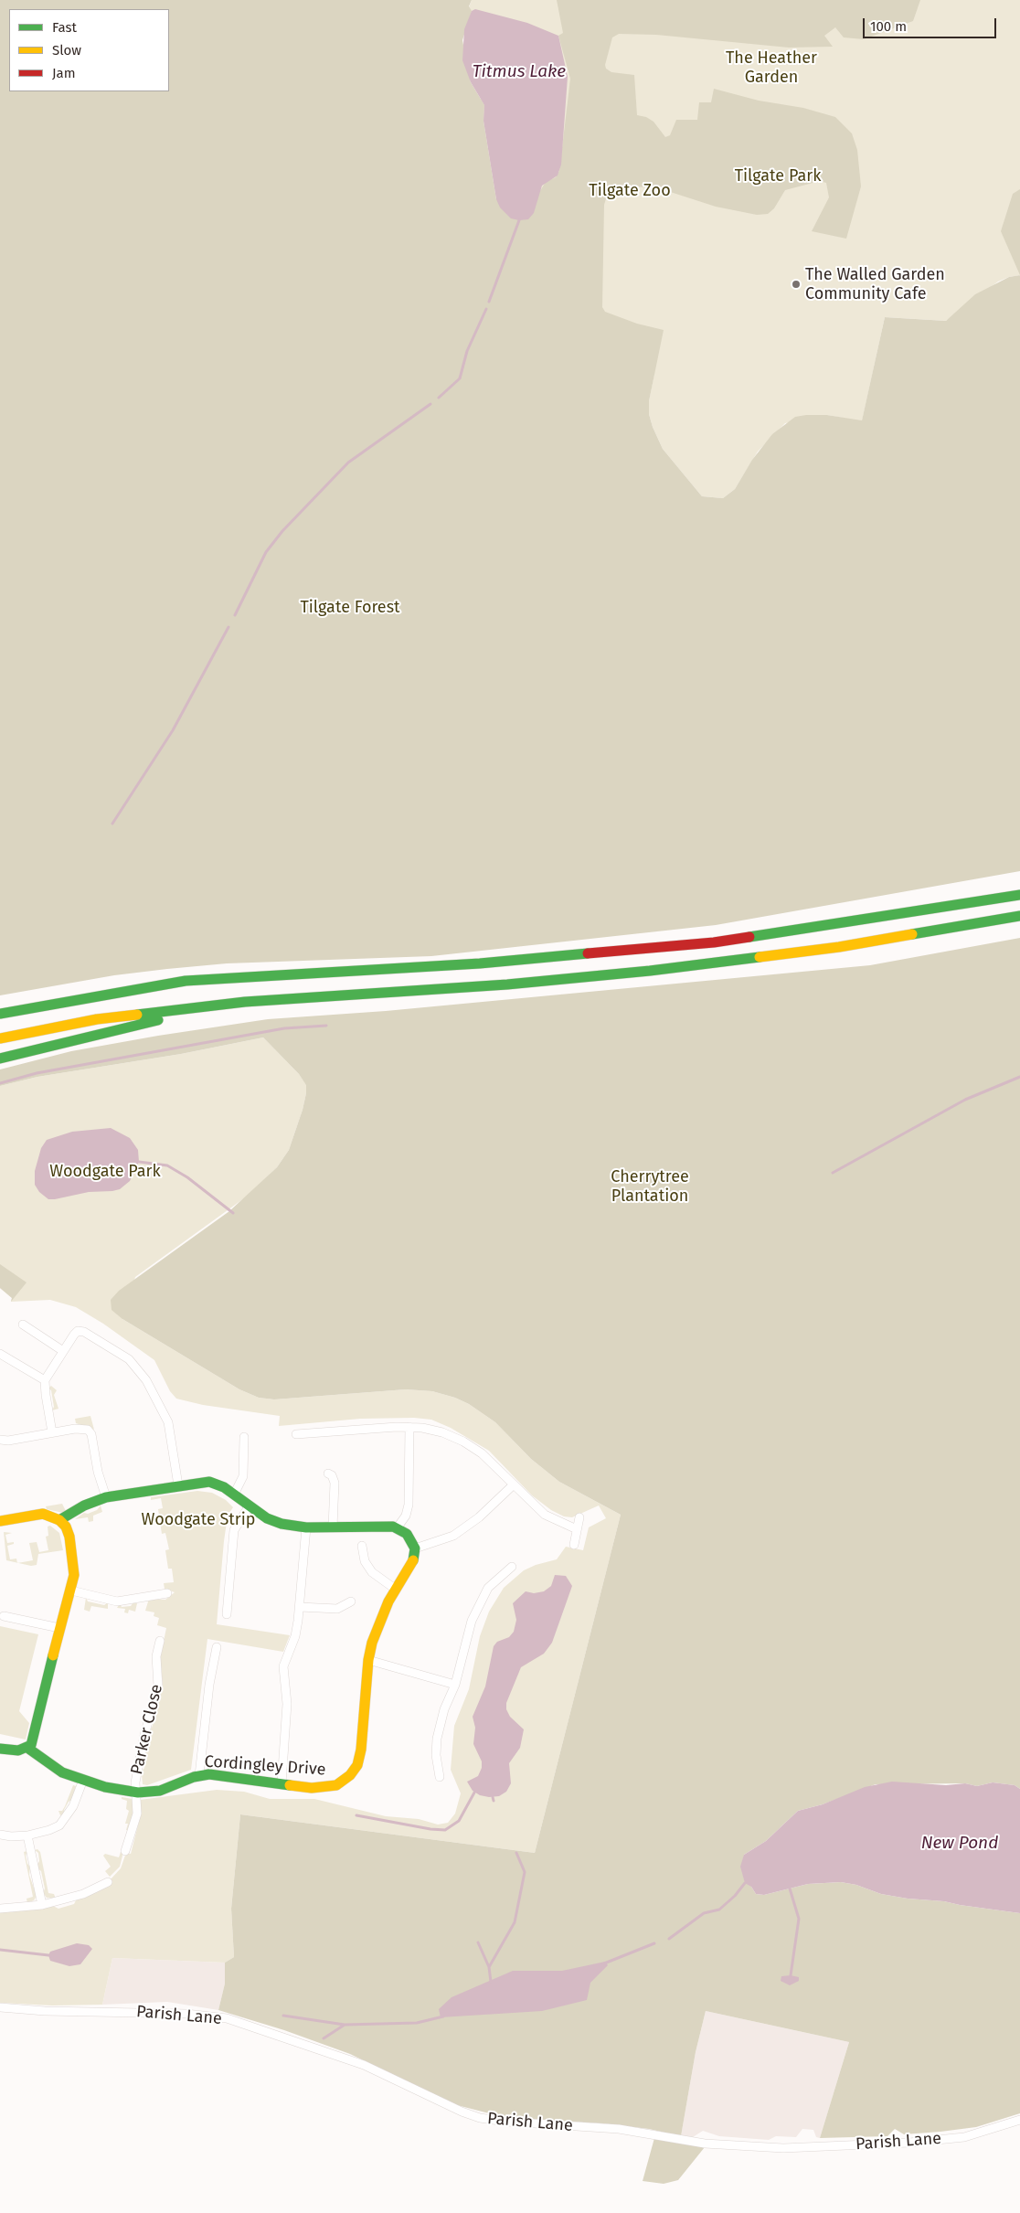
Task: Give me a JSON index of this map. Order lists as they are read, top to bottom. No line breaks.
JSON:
{"streets":{"main road":["Cordingley Drive"],"street":["Parker Close","Parish Lane"]},"crossings":[["Parker Close","Cordingley Drive"]],"water":["Titmus Lake","New Pond"],"parks":["The Heather Garden","Tilgate Park","Tilgate Zoo","Tilgate Forest","Woodgate Park","Cherrytree Plantation","Woodgate Strip"],"places":["The Walled Garden Community Cafe"],"legend":["Fast","Slow","Jam"],"scale_bar":"100 m"}
